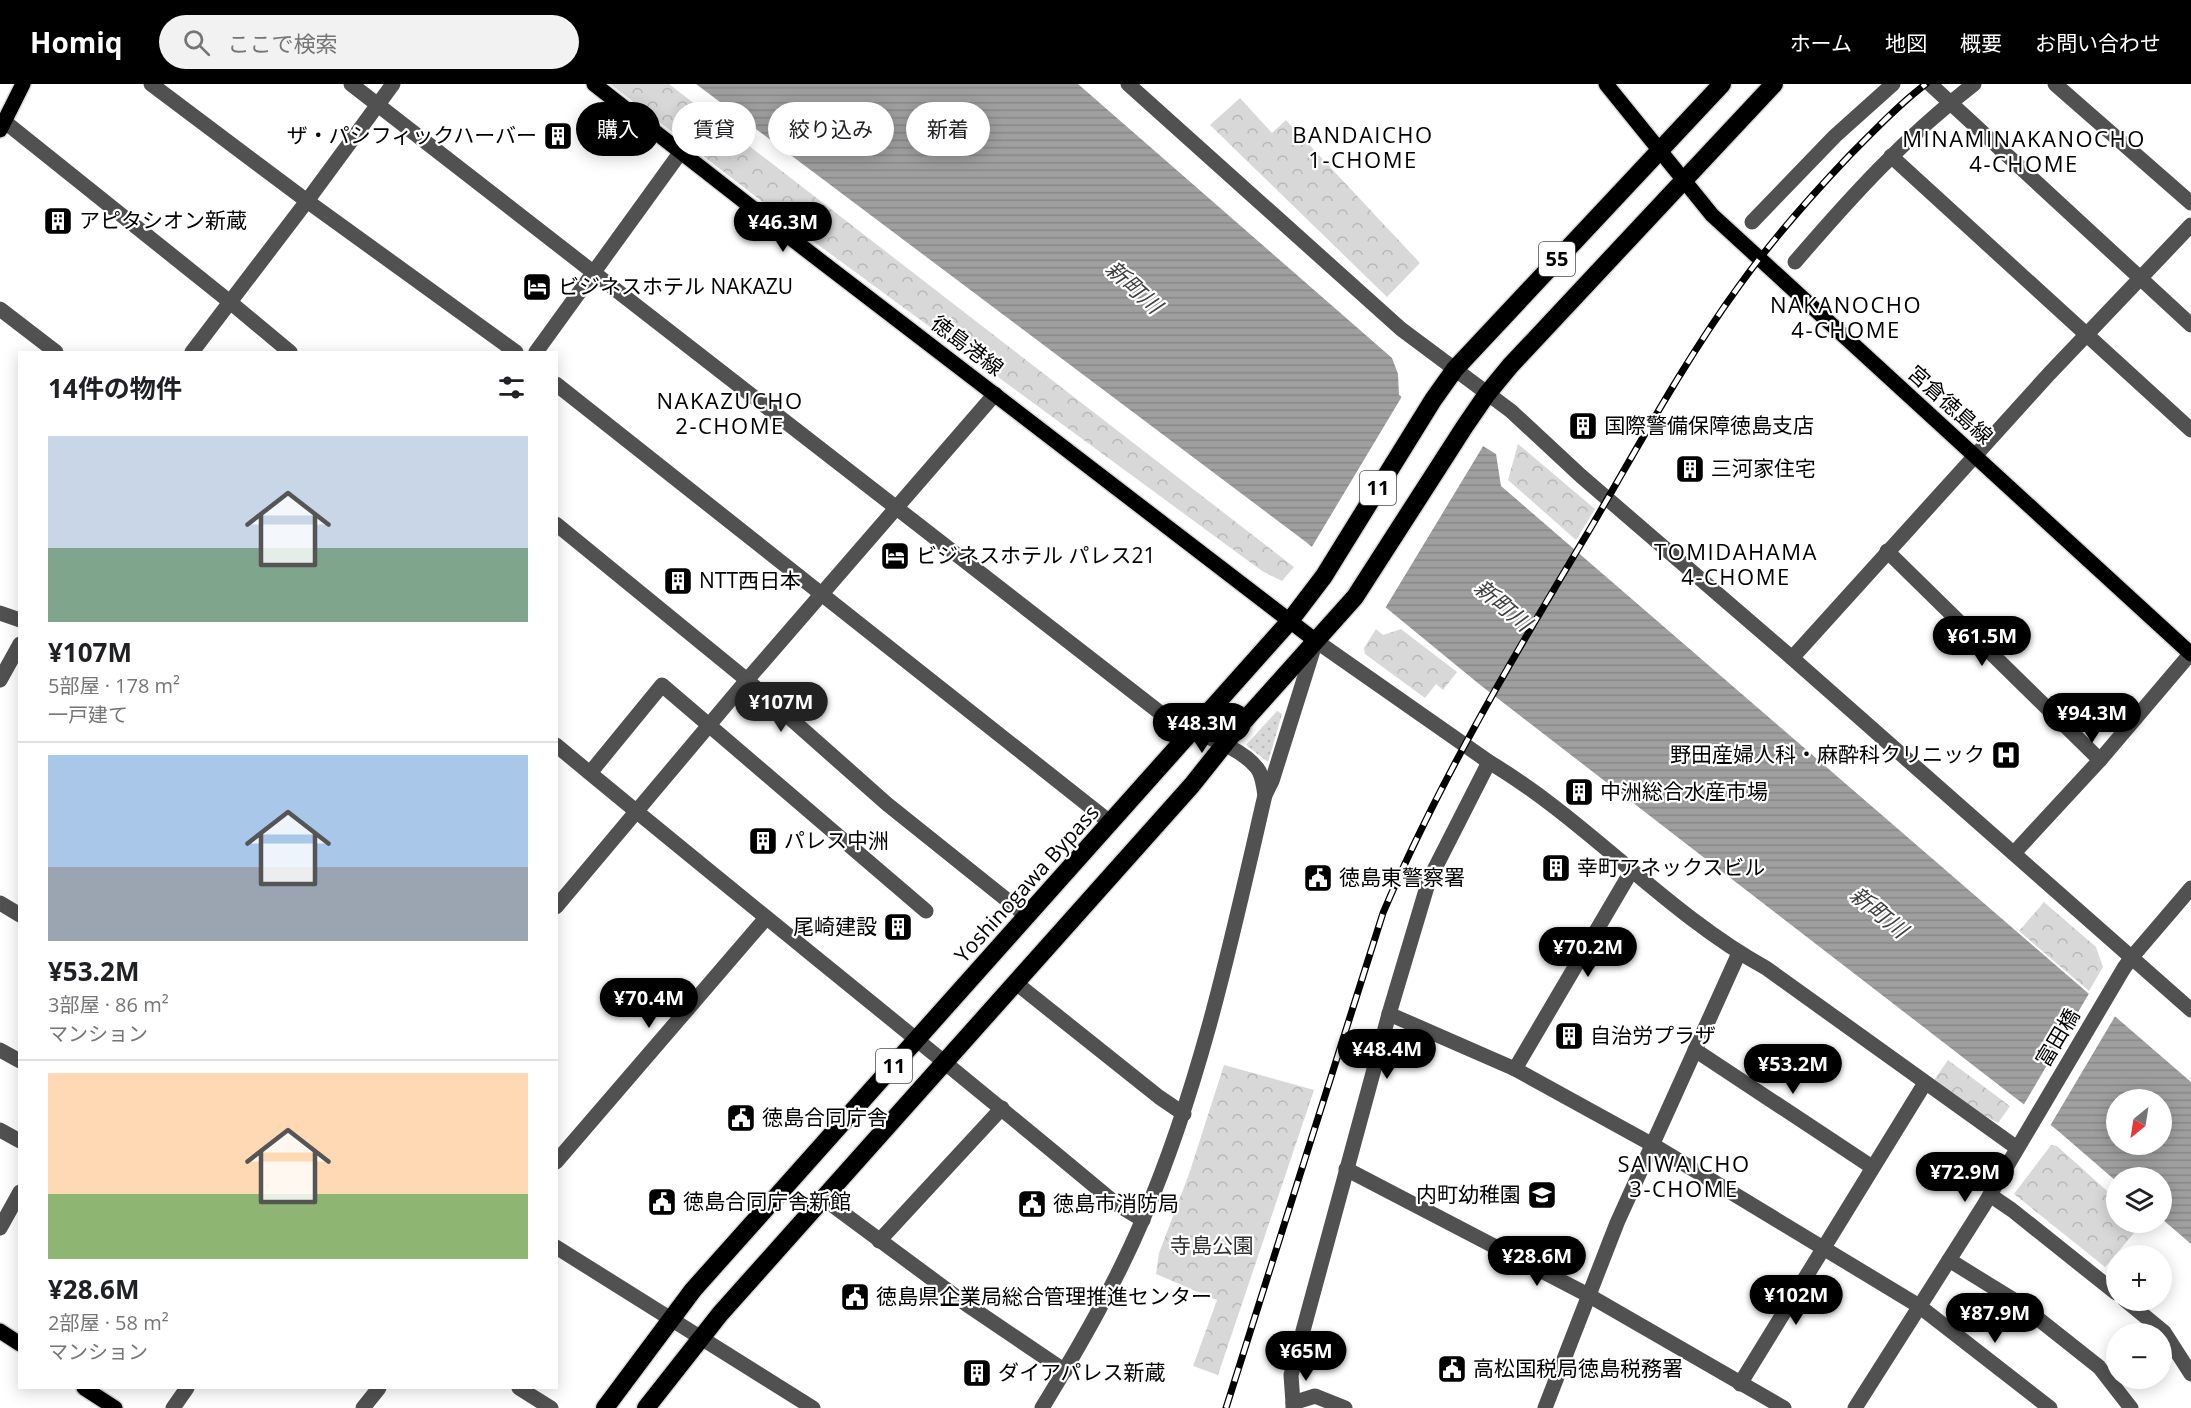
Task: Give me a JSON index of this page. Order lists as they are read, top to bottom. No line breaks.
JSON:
{"streets":{"highway":["55","11","Yoshinogawa Bypass"],"main road":["徳島港線","宮倉徳島線"],"street":["富田橋"]},"crossings":[["55","宮倉徳島線"],["55","11"],["55","Yoshinogawa Bypass"],["徳島港線","11"],["徳島港線","Yoshinogawa Bypass"]],"districts":["BANDAICHO 1-CHOME","MINAMINAKANOCHO 4-CHOME","NAKANOCHO 4-CHOME","NAKAZUCHO 2-CHOME","TOMIDAHAMA 4-CHOME","SAIWAICHO 3-CHOME"],"water":["新町川"],"parks":["寺島公園"],"places":{"building":["ザ・パシフィックハーバー","アピタシオン新蔵","国際警備保障徳島支店","三河家住宅","NTT西日本","中洲総合水産市場","パレス中洲","幸町アネックスビル","尾崎建設","自治労プラザ","ダイアパレス新蔵"],"hotel":["ビジネスホテル NAKAZU","ビジネスホテル パレス21"],"hospital":["野田産婦人科・麻酔科クリニック"],"public building":["徳島東警察署","徳島合同庁舎","徳島合同庁舎新館","徳島市消防局","徳島県企業局総合管理推進センター","高松国税局徳島税務署"],"school or university":["内町幼稚園"]},"north":"bottom left","page":{"header":"Homiq","search":"ここで検索","nav":["ホーム","地図","概要","お問い合わせ"],"chip":["購入","賃貸","絞り込み","新着"],"price":["¥46.3M","¥61.5M","¥107M","¥94.3M","¥48.3M","¥70.2M","¥70.4M","¥48.4M","¥53.2M","¥72.9M","¥28.6M","¥102M","¥87.9M","¥65M"],"heading":"14件の物件","list":[{"name":"¥107M","note":"5部屋 · 178 m² · 一戸建て"},{"name":"¥53.2M","note":"3部屋 · 86 m² · マンション"},{"name":"¥28.6M","note":"2部屋 · 58 m² · マンション"}],"map_buttons":["+","−"]}}
